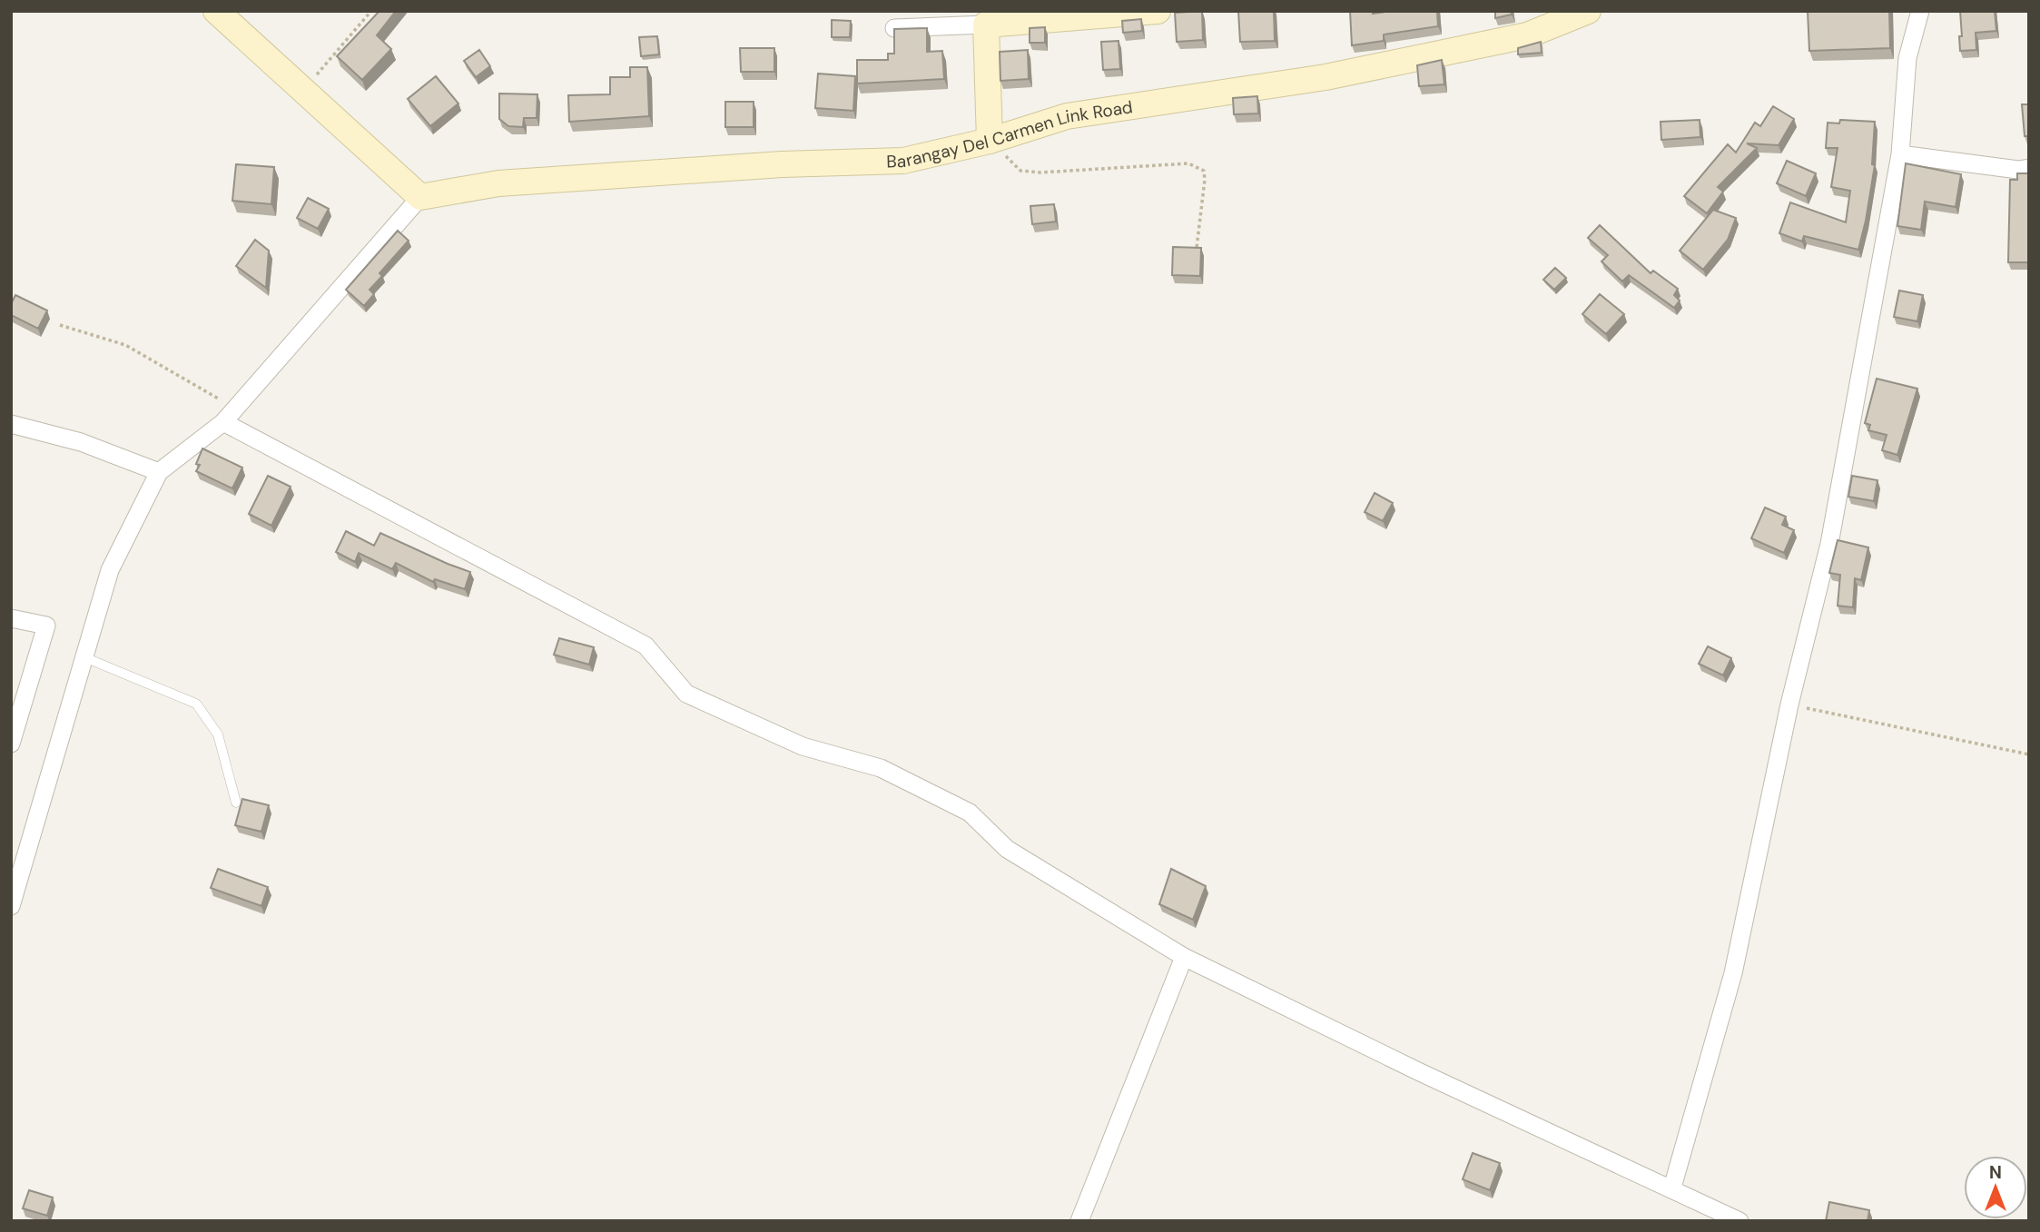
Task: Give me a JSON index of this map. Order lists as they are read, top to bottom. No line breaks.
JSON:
{"streets":{"street":["Barangay Del Carmen Link Road"]},"north":"top"}
